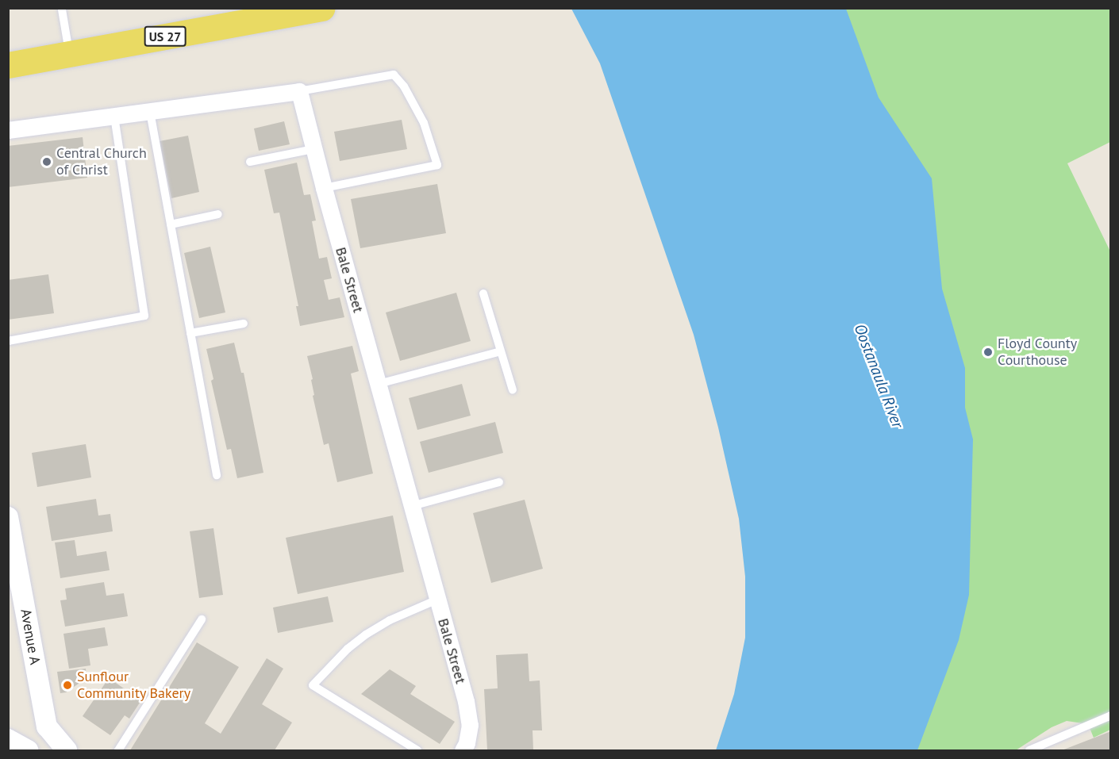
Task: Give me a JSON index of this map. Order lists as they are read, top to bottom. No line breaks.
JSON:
{"streets":{"main road":["US 27"],"street":["Bale Street","Avenue A"]},"water":["Oostanaula River"],"places":["Central Church of Christ","Floyd County Courthouse","Sunflour Community Bakery"]}
